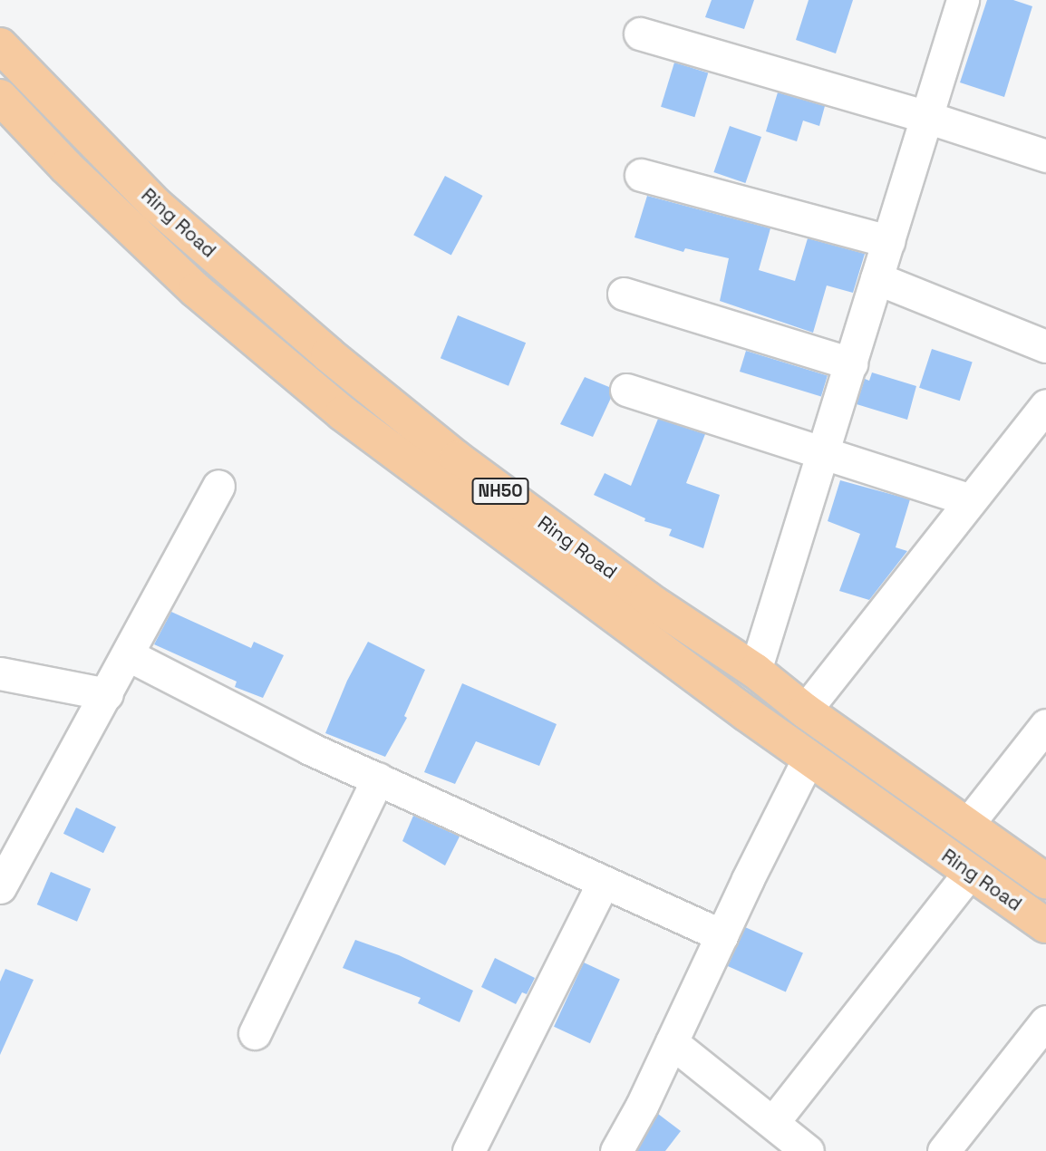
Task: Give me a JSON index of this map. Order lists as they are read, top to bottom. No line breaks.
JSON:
{"streets":{"highway":["Ring Road","NH50"]}}
